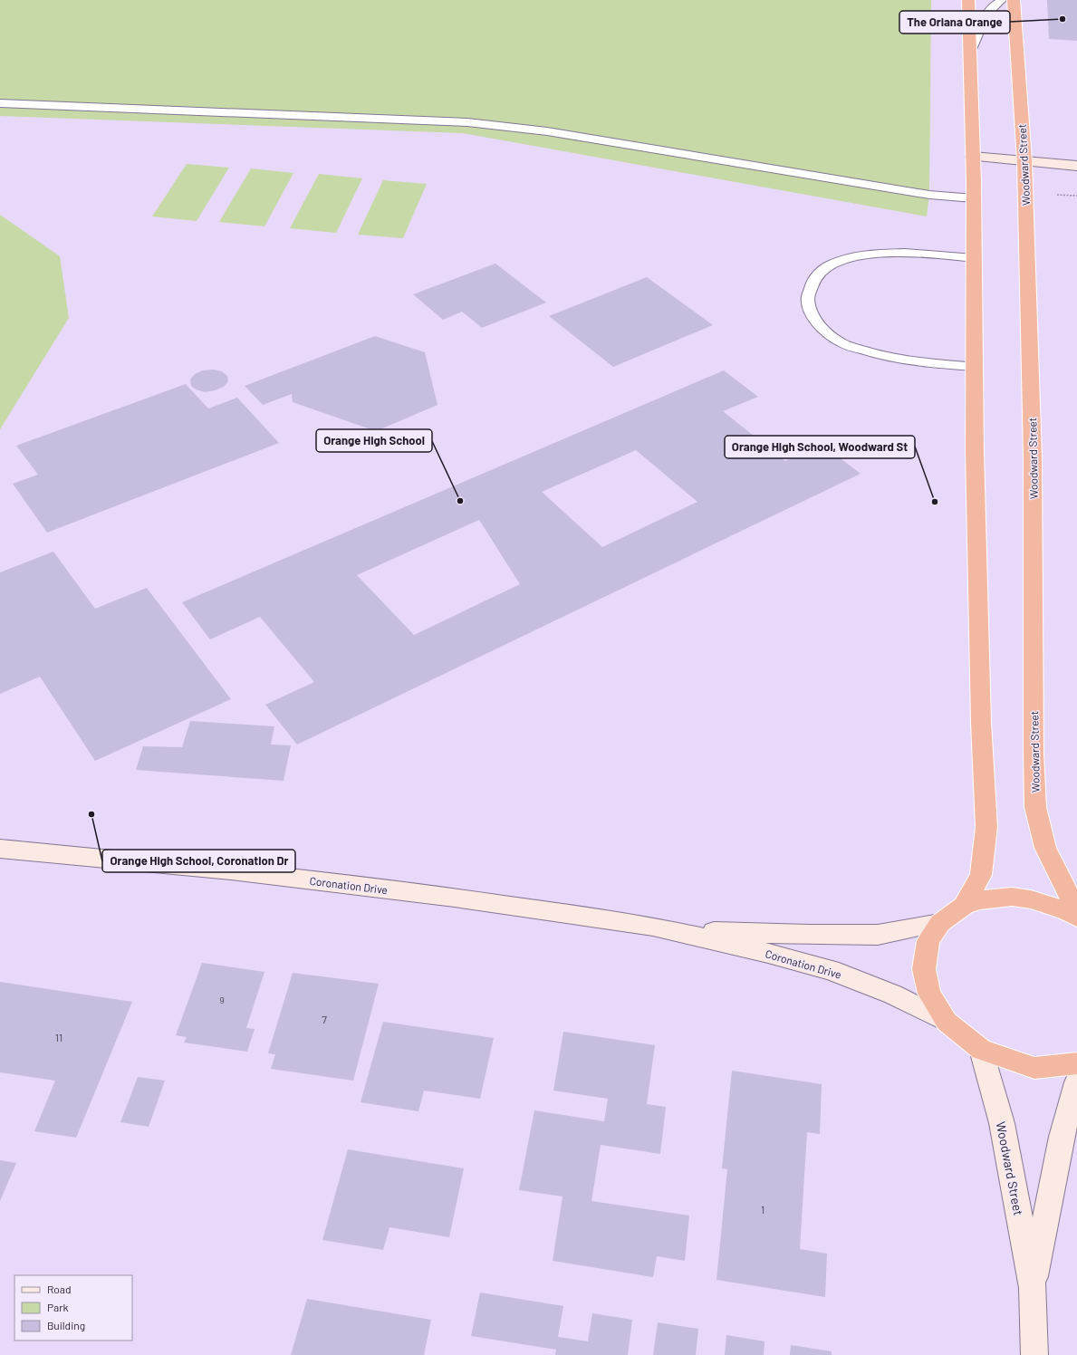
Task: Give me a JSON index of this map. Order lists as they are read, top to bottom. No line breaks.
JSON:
{"streets":{"highway":["Woodward Street"],"main road":["Coronation Drive"]},"places":["The Oriana Orange","Orange High School","Orange High School, Woodward St","Orange High School, Coronation Dr"],"house_numbers":["9","7","11","1"],"legend":["Road","Park","Building"]}
